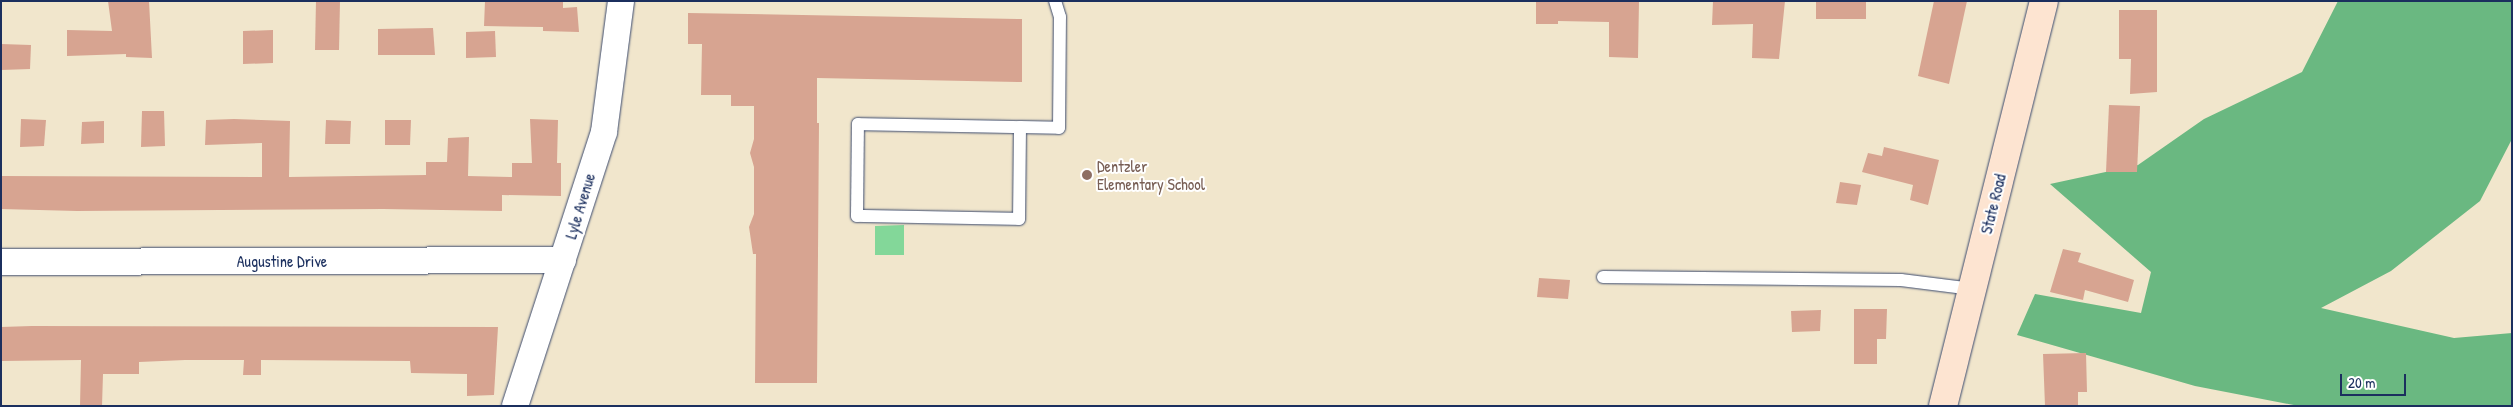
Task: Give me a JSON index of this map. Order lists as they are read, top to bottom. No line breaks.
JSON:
{"streets":{"main road":["State Road"],"street":["Lyle Avenue","Augustine Drive"]},"crossings":[["Lyle Avenue","Augustine Drive"]],"places":["Dentzler Elementary School"],"scale_bar":"20 m"}
